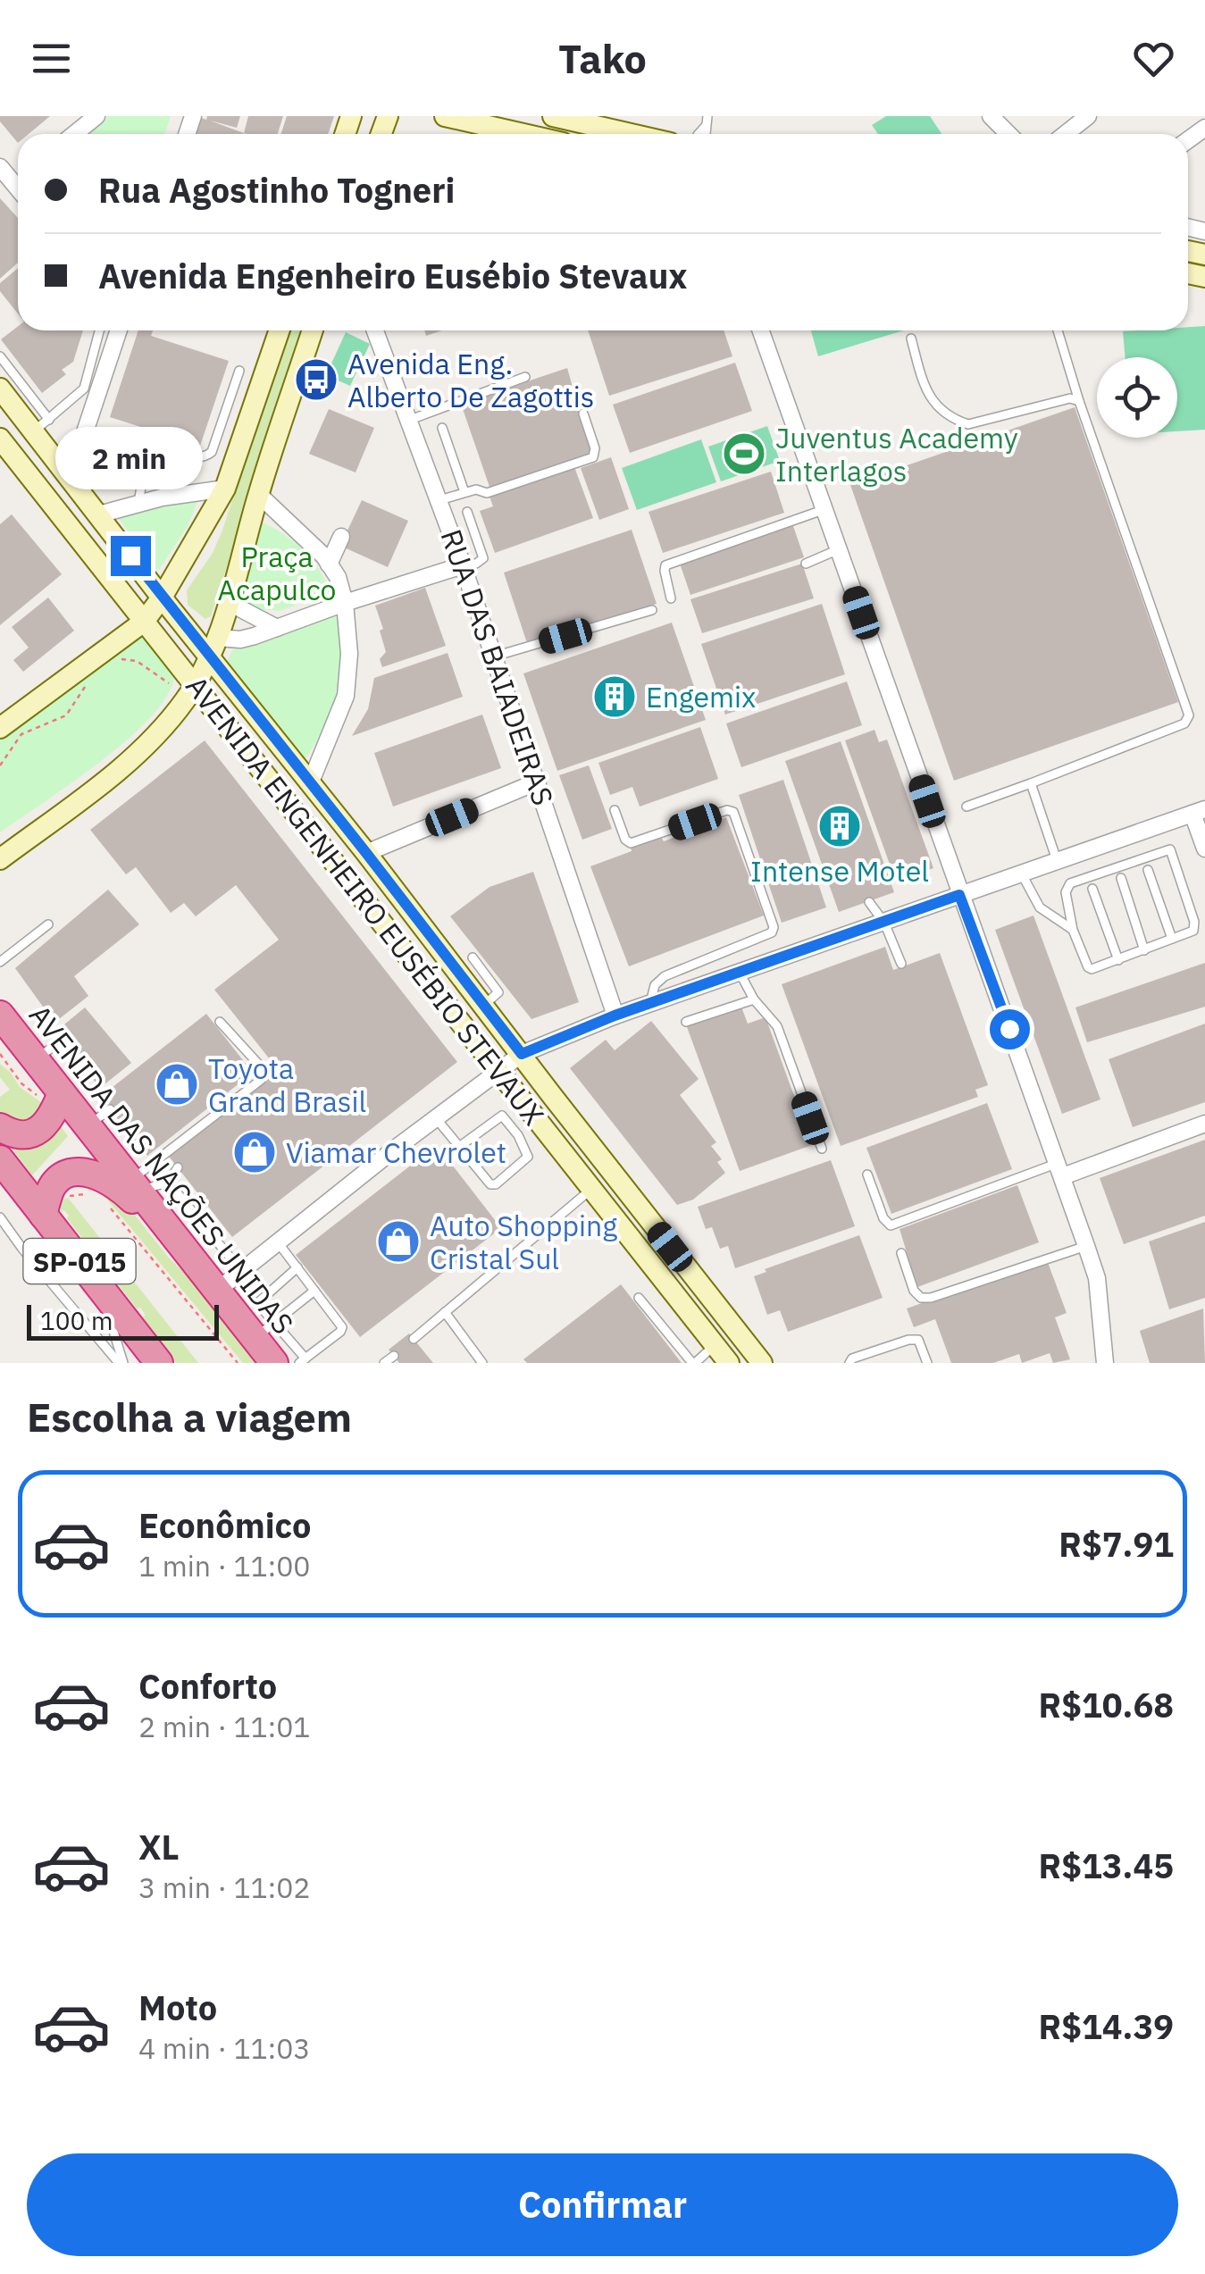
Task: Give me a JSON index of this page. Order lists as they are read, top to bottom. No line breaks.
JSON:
{"streets":{"highway":["AVENIDA DAS NAÇÕES UNIDAS","SP-015"],"main road":["AVENIDA ENGENHEIRO EUSÉBIO STEVAUX"],"street":["RUA DAS BAIADEIRAS"]},"parks":["Praça Acapulco"],"places":{"bus stop":["Avenida Eng. Alberto De Zagottis"],"sports":["Juventus Academy Interlagos"],"building":["Engemix","Intense Motel"],"shop":["Toyota Grand Brasil","Viamar Chevrolet","Auto Shopping Cristal Sul"]},"scale_bar":"100 m","page":{"header":"Tako","banner":["Rua Agostinho Togneri","Avenida Engenheiro Eusébio Stevaux"],"bubble":"2 min","scale":"100 m","heading":"Escolha a viagem","list":[{"name":"Econômico","note":"1 min · 11:00","value":"R$7.91"},{"name":"Conforto","note":"2 min · 11:01","value":"R$10.68"},{"name":"XL","note":"3 min · 11:02","value":"R$13.45"},{"name":"Moto","note":"4 min · 11:03","value":"R$14.39"}],"buttons":"Confirmar"}}
